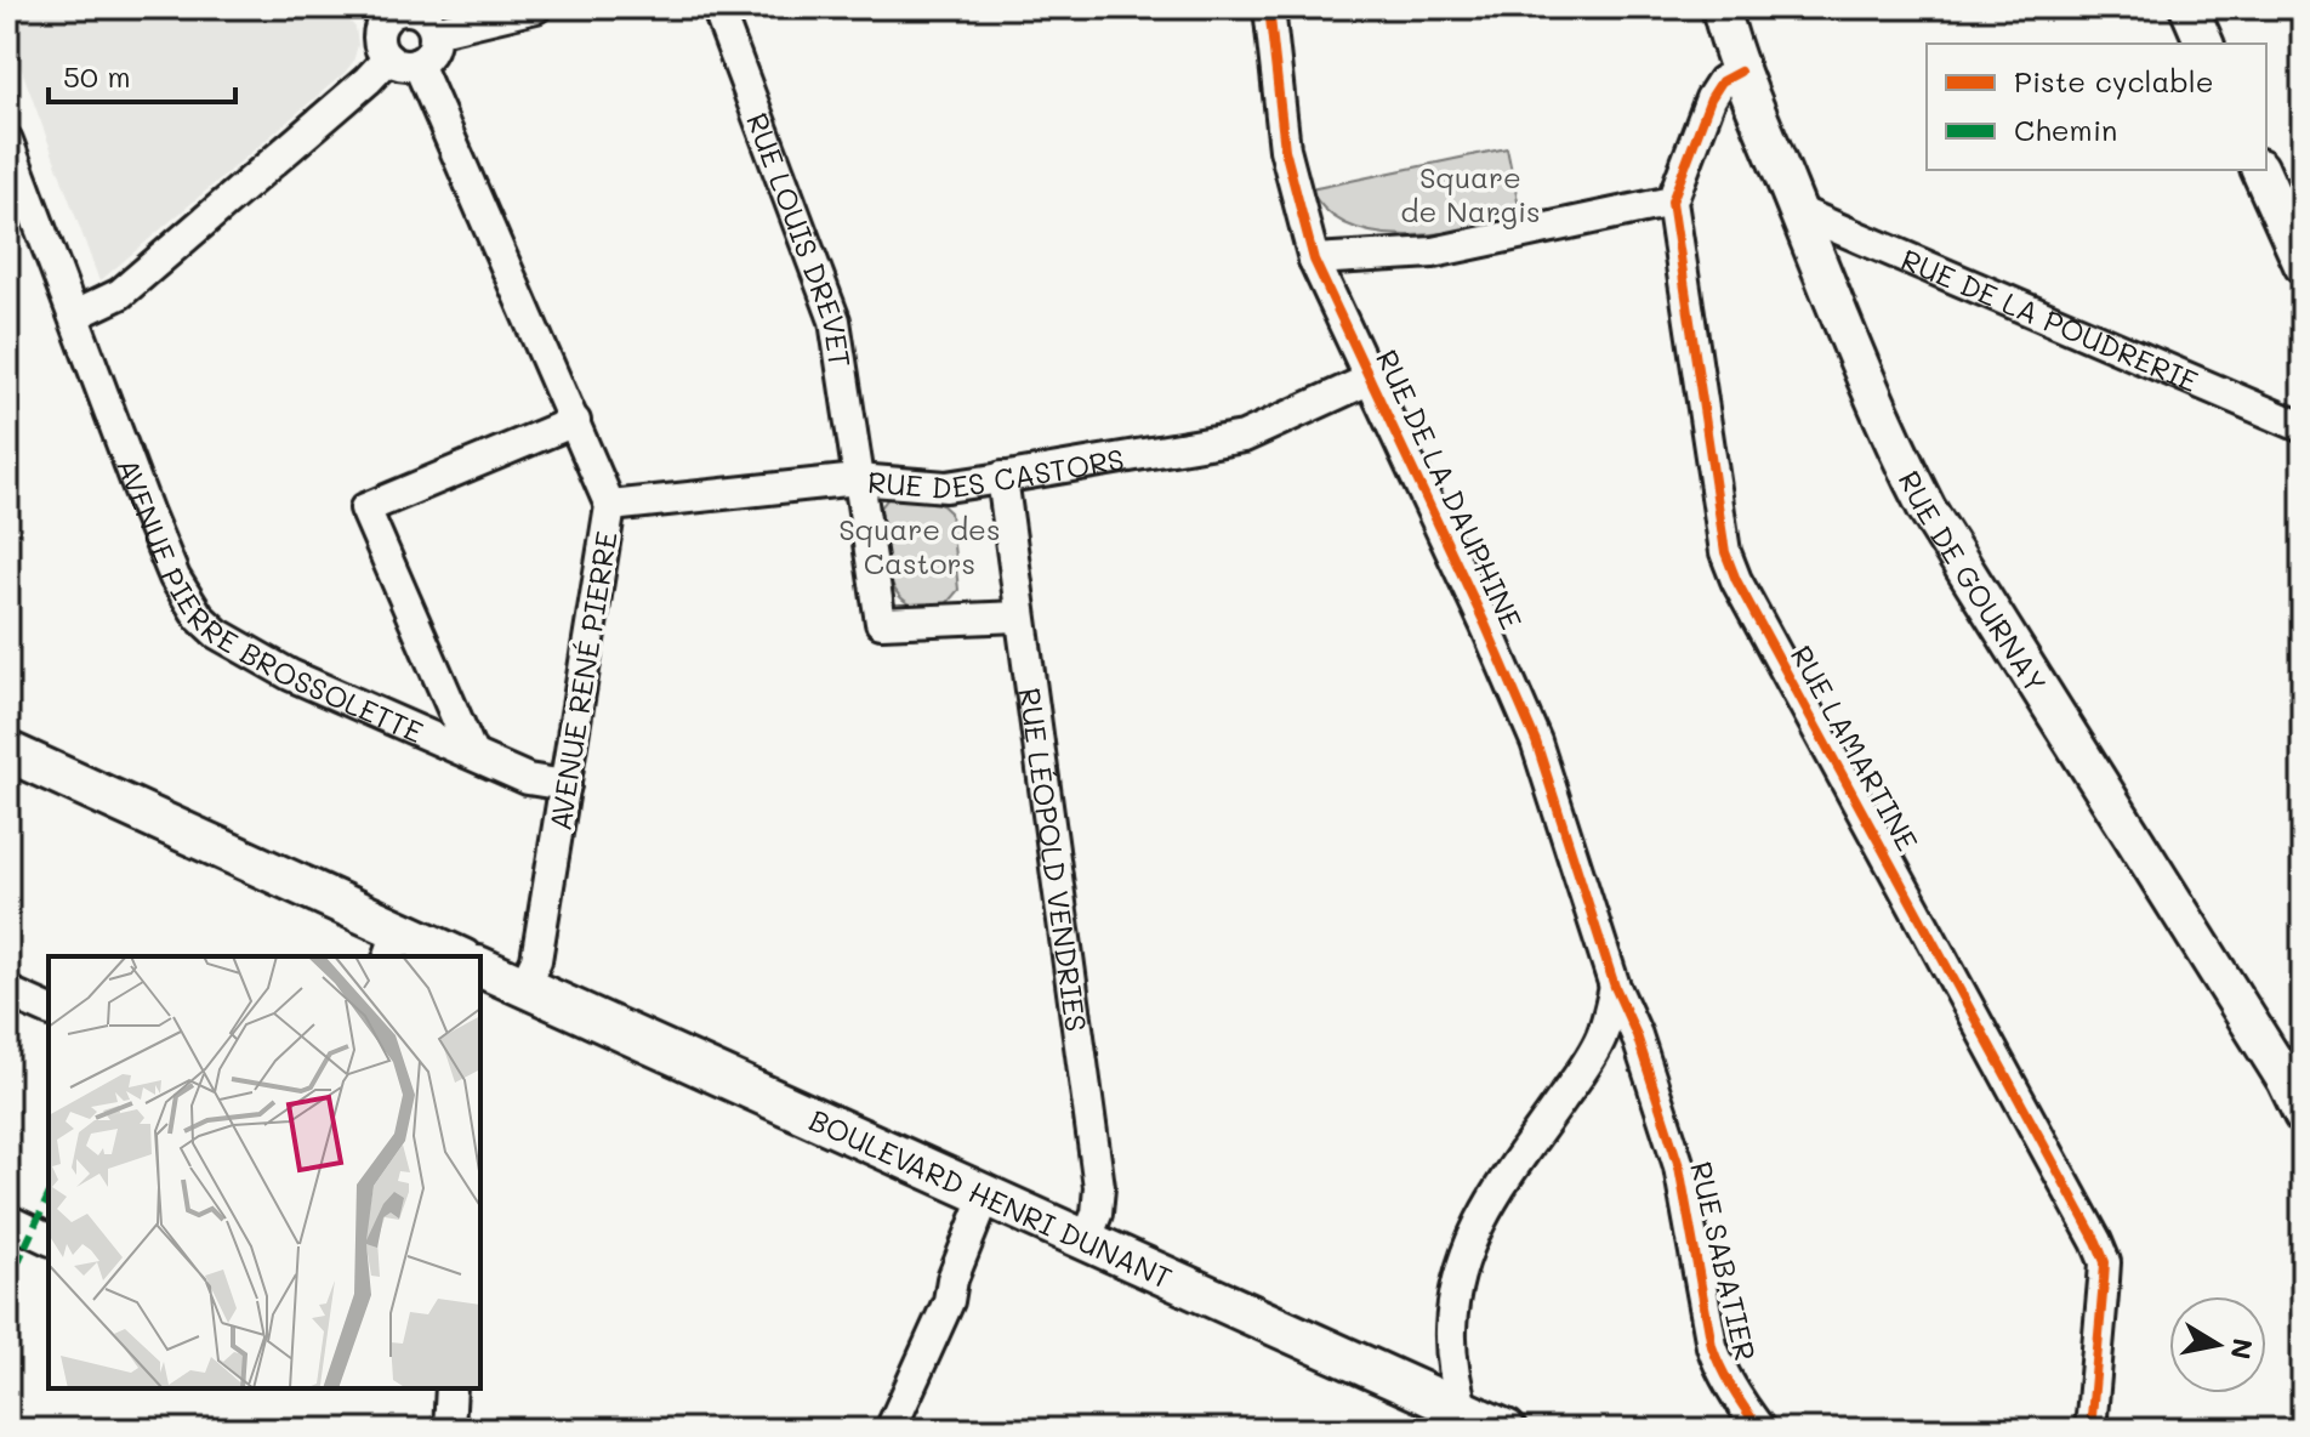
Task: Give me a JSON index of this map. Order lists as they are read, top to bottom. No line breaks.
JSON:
{"streets":{"main road":["BOULEVARD HENRI DUNANT"],"street":["RUE LOUIS DREVET","RUE DE LA POUDRERIE","RUE DES CASTORS","RUE DE LA DAUPHINE","RUE DE GOURNAY","AVENUE PIERRE BROSSOLETTE","AVENUE RENÉ PIERRE","RUE LAMARTINE","RUE LÉOPOLD VENDRIES","RUE SABATIER"]},"crossings":[["RUE LOUIS DREVET","RUE DES CASTORS"],["RUE LOUIS DREVET","RUE LÉOPOLD VENDRIES"],["RUE DE LA POUDRERIE","RUE DE GOURNAY"],["RUE DES CASTORS","RUE DE LA DAUPHINE"],["RUE DES CASTORS","AVENUE RENÉ PIERRE"],["RUE DES CASTORS","RUE LÉOPOLD VENDRIES"],["RUE DE LA DAUPHINE","RUE SABATIER"],["RUE DE GOURNAY","RUE LAMARTINE"],["AVENUE PIERRE BROSSOLETTE","AVENUE RENÉ PIERRE"],["AVENUE RENÉ PIERRE","BOULEVARD HENRI DUNANT"],["RUE LÉOPOLD VENDRIES","BOULEVARD HENRI DUNANT"]],"parks":["Square de Nargis","Square des Castors"],"legend":["Piste cyclable","Chemin"],"scale_bar":"50 m","north":"right"}
